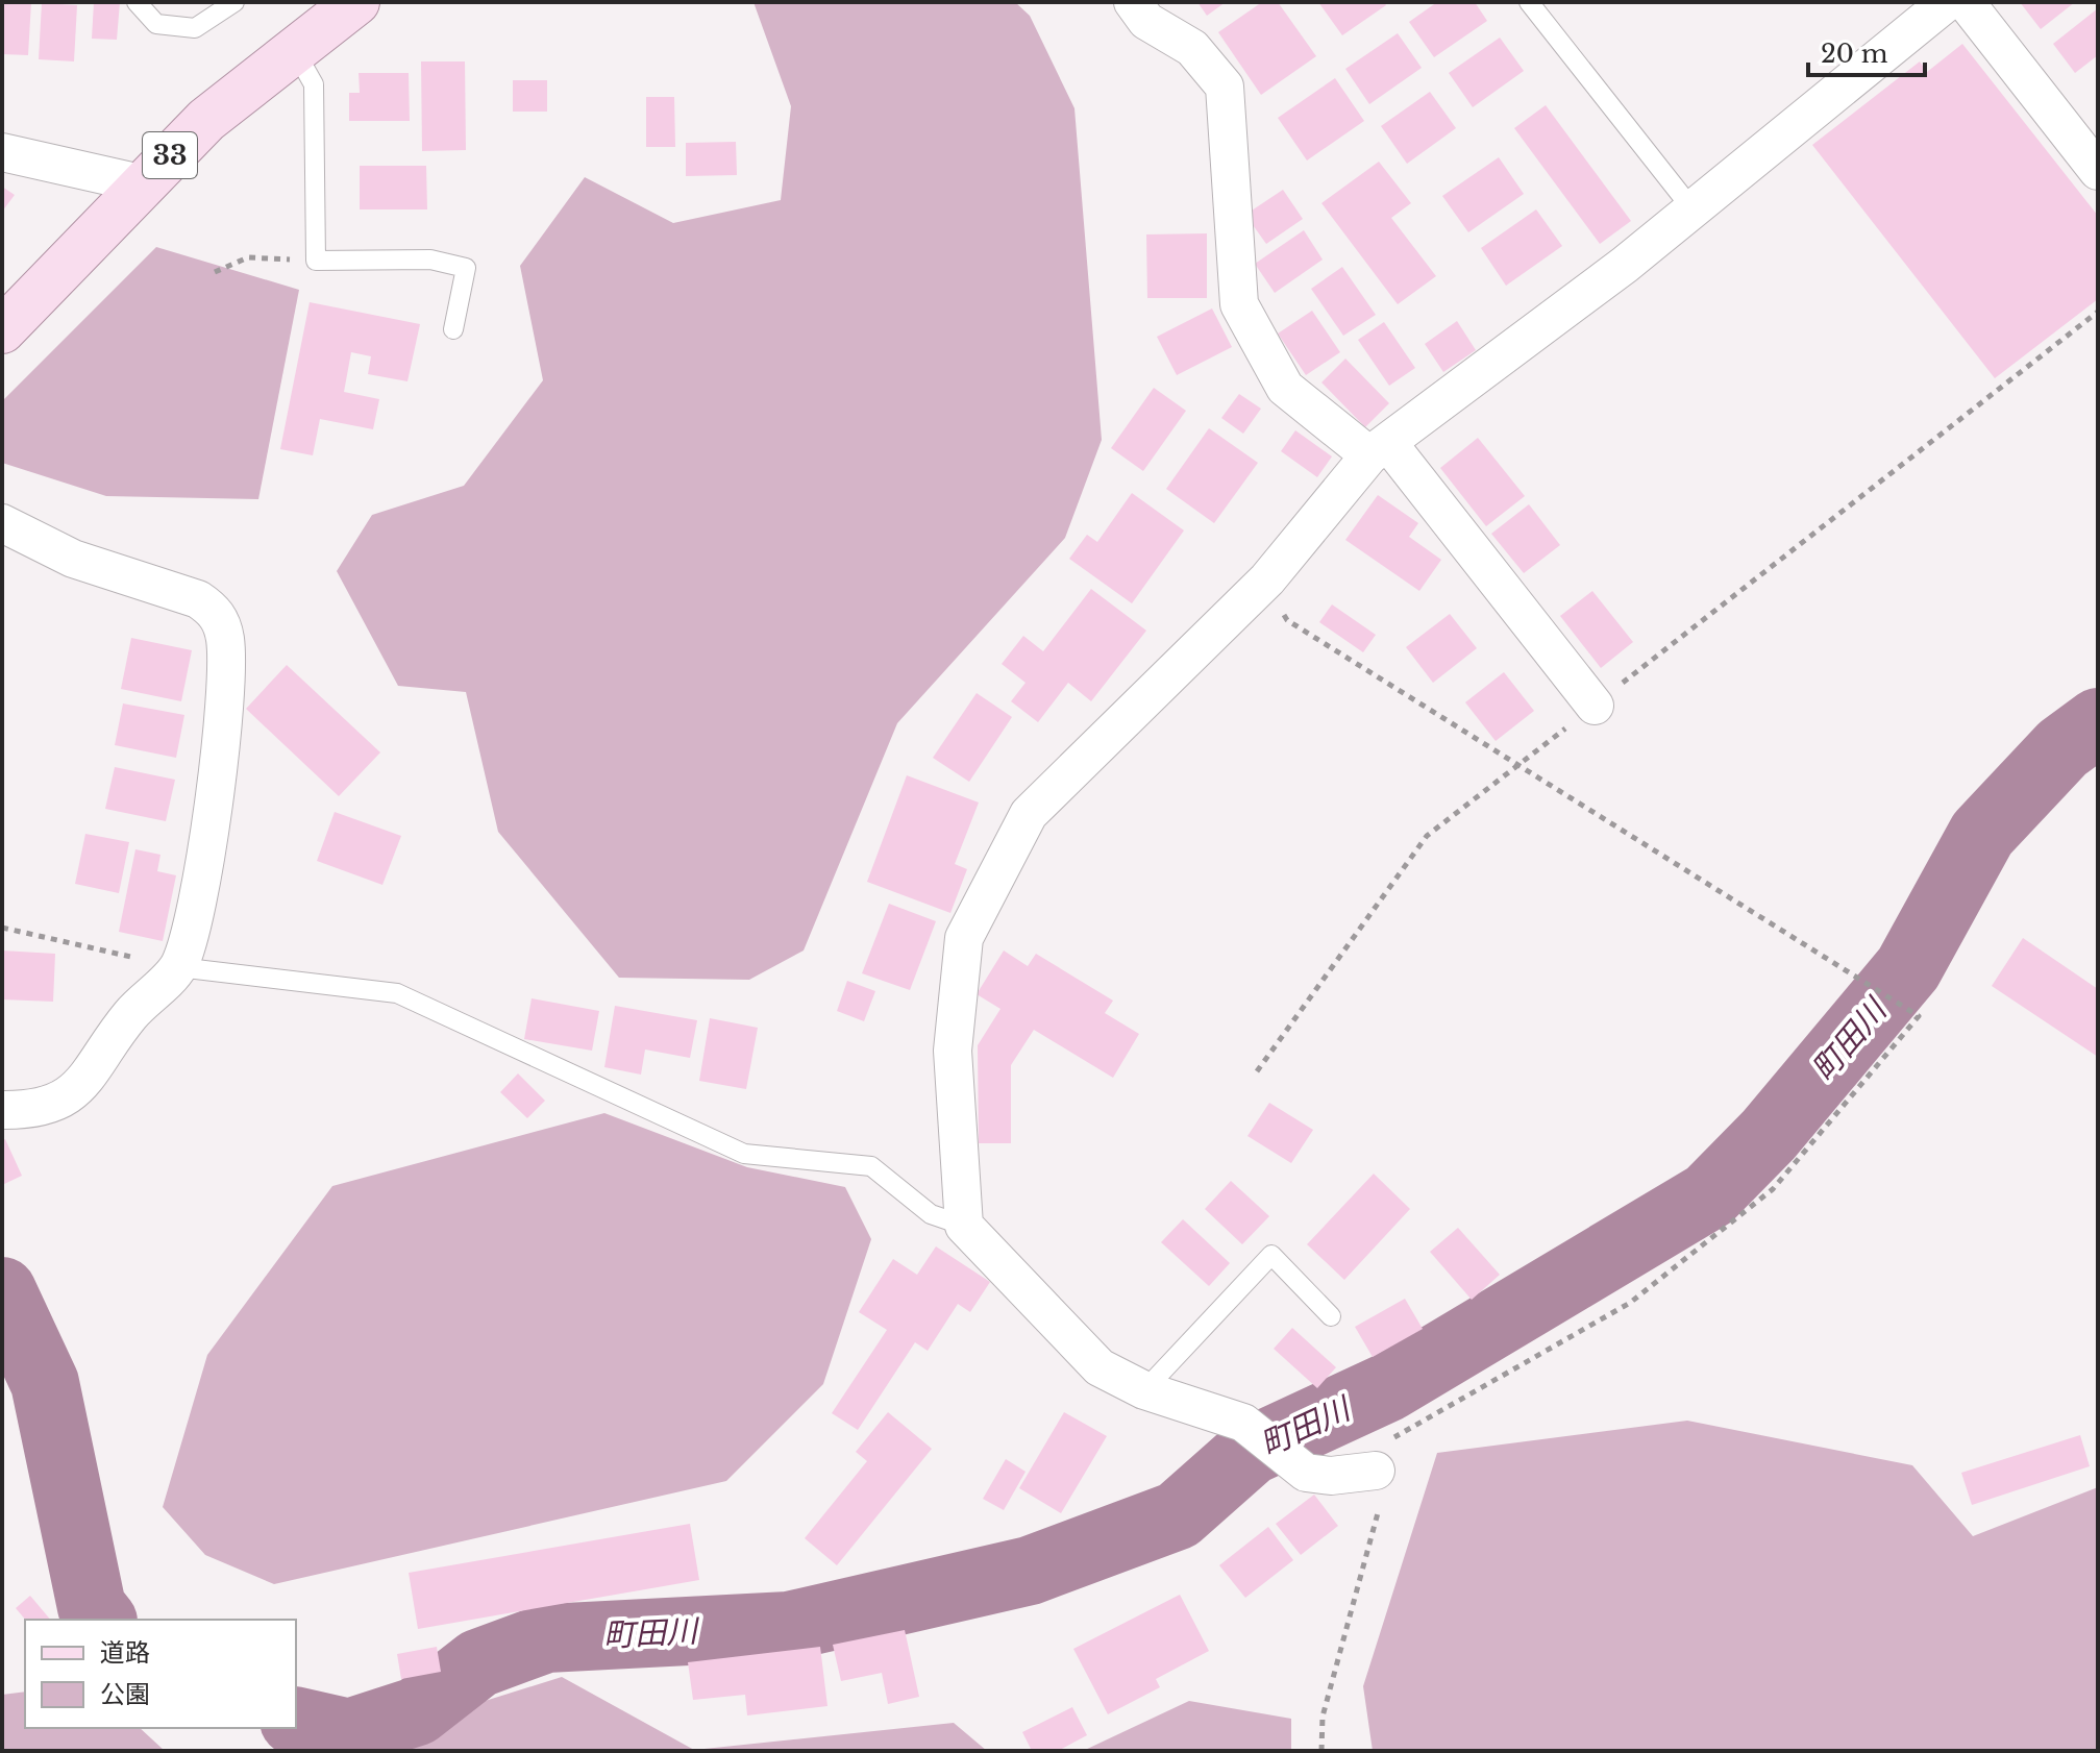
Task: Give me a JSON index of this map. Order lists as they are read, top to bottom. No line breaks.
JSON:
{"streets":{"main road":["33"]},"water":["町田川"],"legend":["道路","公園"],"scale_bar":"20 m"}
